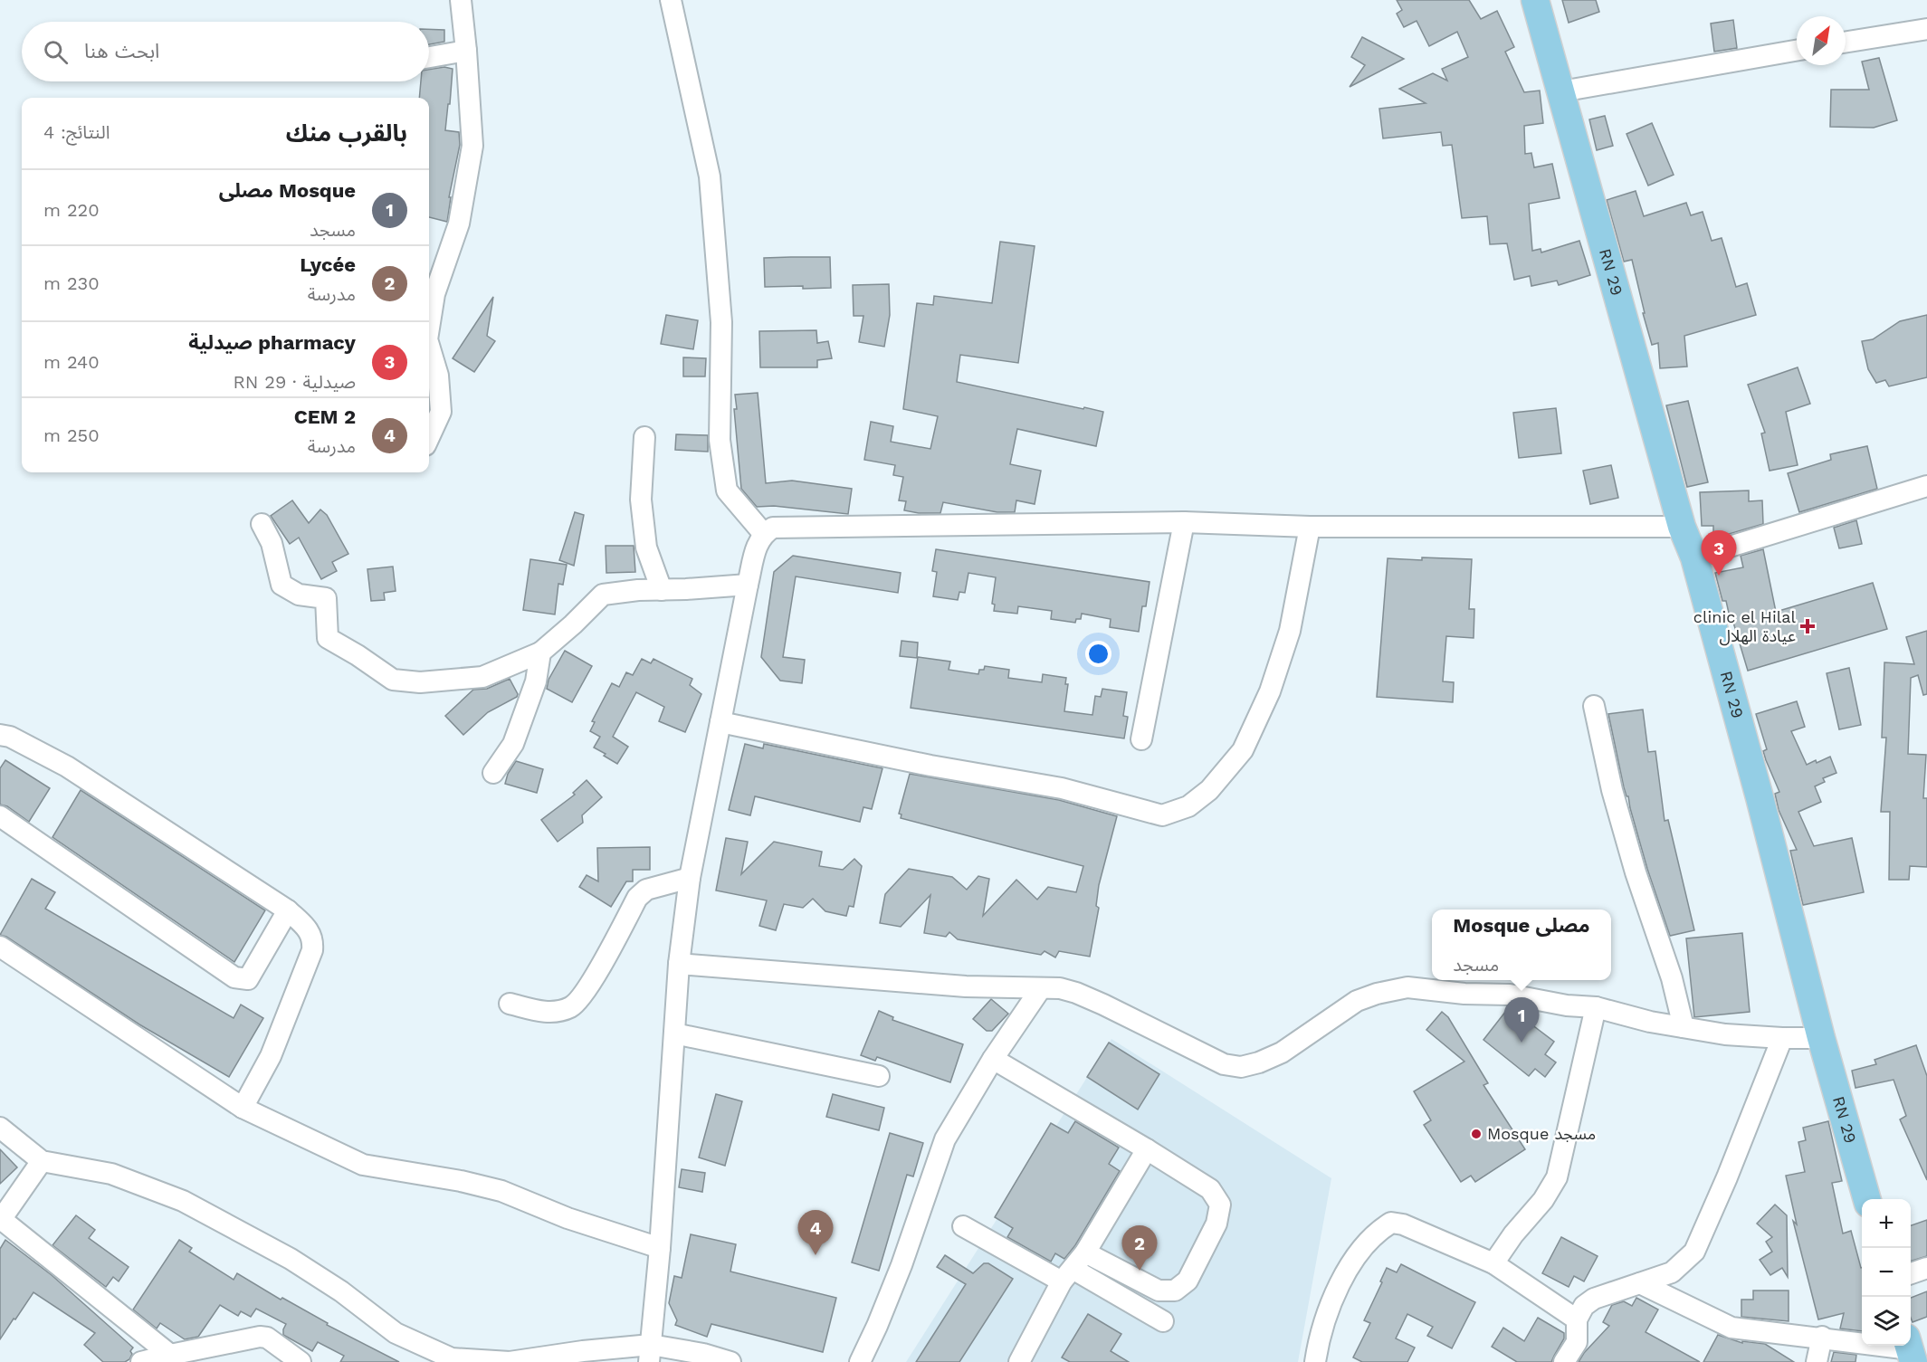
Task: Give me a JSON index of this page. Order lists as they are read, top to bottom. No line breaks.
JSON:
{"streets":{"main road":["RN 29"]},"places":{"health":["clinic el Hilal عيادة الهلال"],"other":["Mosque مسجد"]},"north":"top right","page":{"search":"ابحث هنا","heading":["بالقرب منك","النتائج: 4"],"list":[{"mark":"1","name":"Mosque مصلى","note":"مسجد","value":"220 m"},{"mark":"2","name":"Lycée","note":"مدرسة","value":"230 m"},{"mark":"3","name":"pharmacy صيدلية","note":"صيدلية · RN 29","value":"240 m"},{"mark":"4","name":"CEM 2","note":"مدرسة","value":"250 m"}],"pins":["3","1","4","2"],"popup":["Mosque مصلى","مسجد"],"map_buttons":["+","−"]}}
